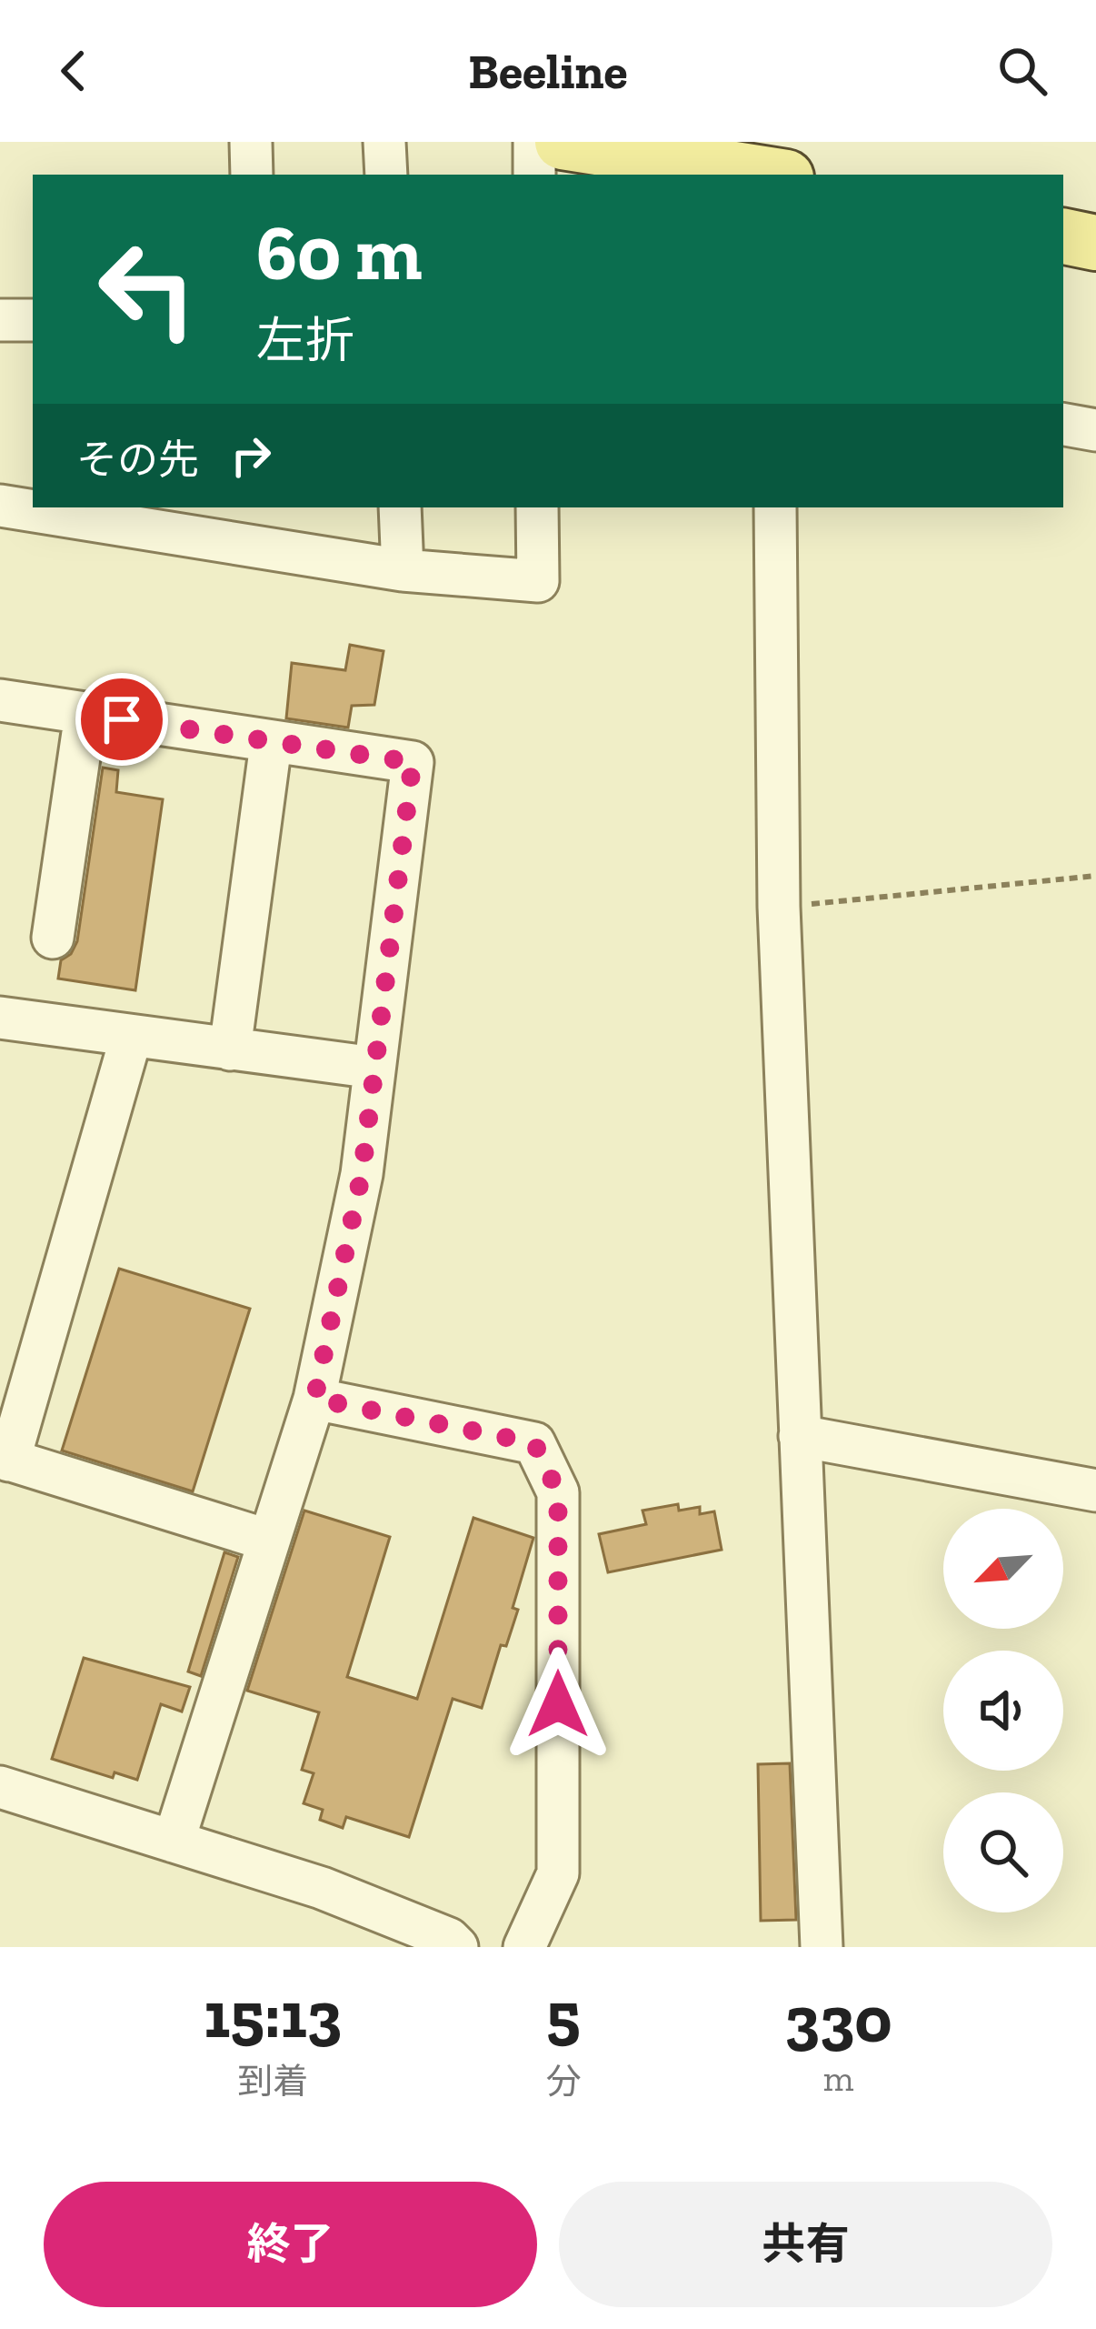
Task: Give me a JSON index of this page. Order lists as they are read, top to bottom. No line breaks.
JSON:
{"north":"bottom left","page":{"header":"Beeline","turn":["60 m","左折"],"then":"その先","eta":["15:13","到着","5","分","330","m"],"buttons":["終了","共有"]}}
